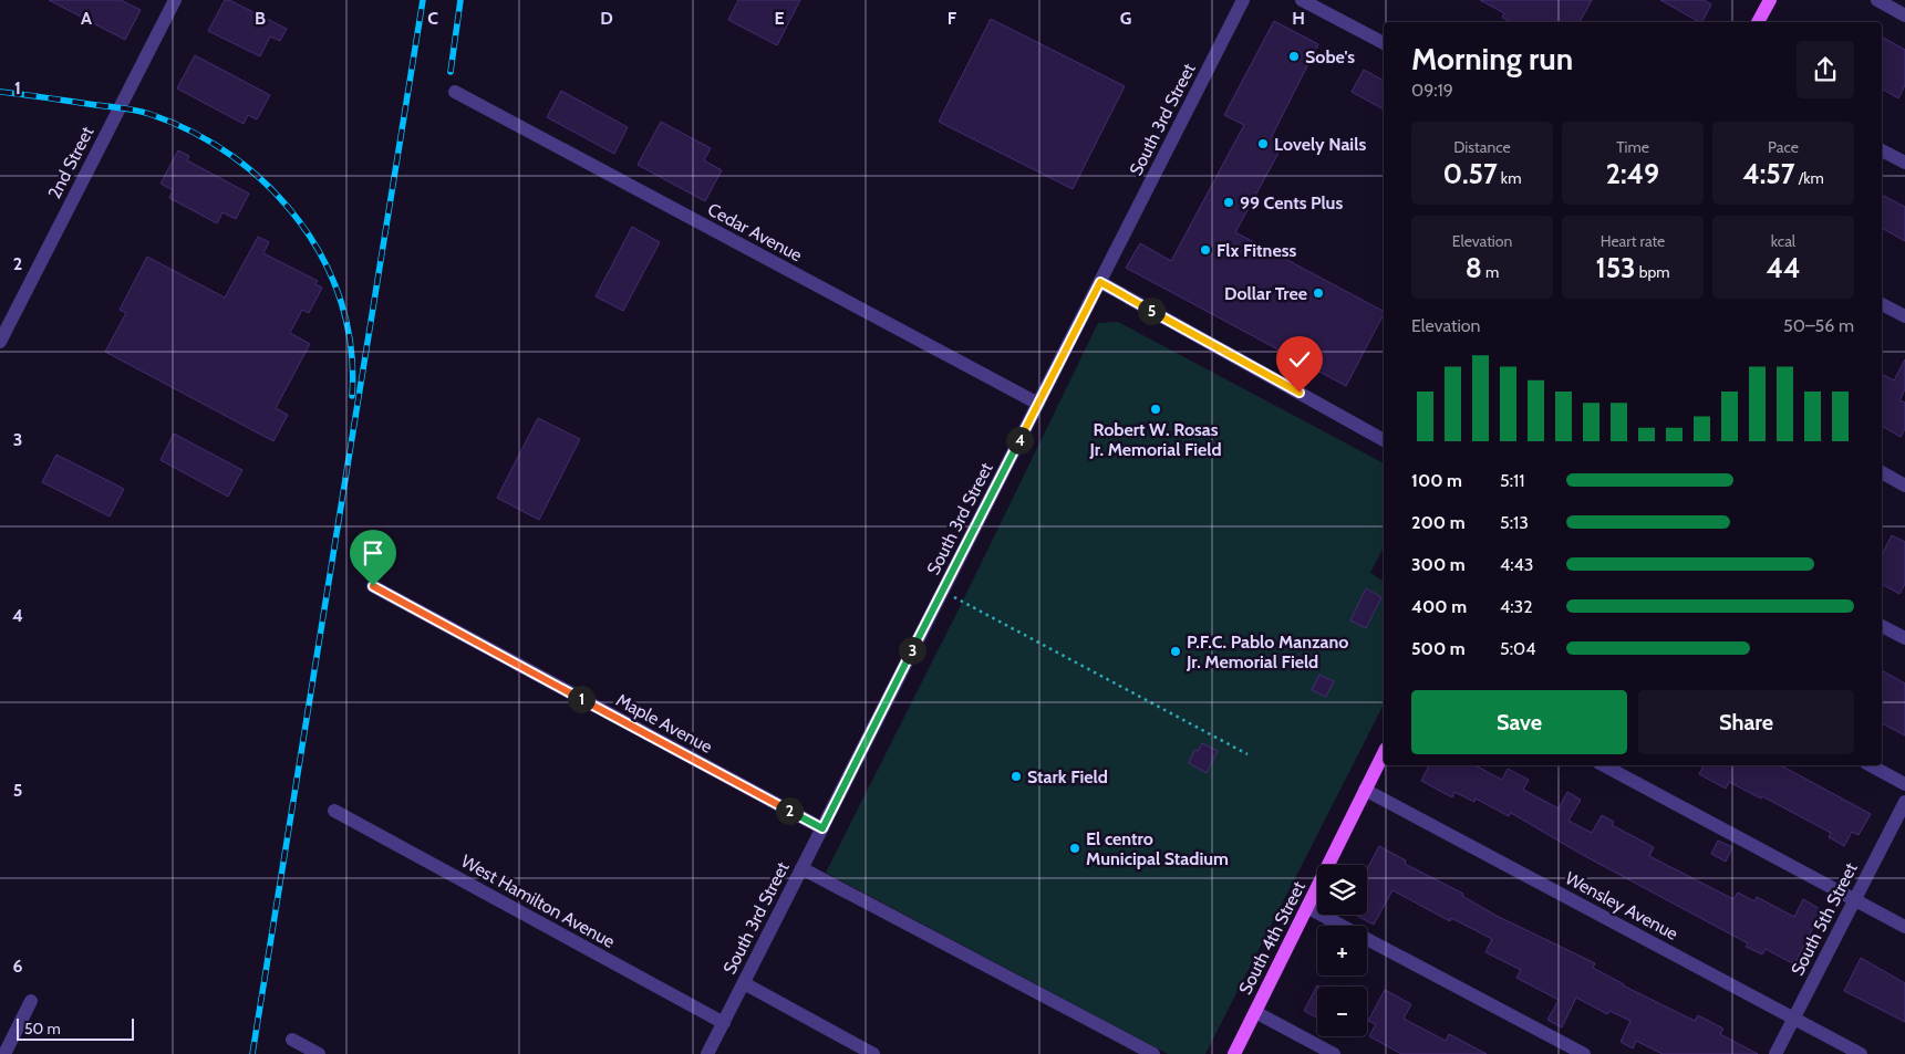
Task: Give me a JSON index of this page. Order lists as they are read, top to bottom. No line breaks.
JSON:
{"streets":{"main road":["South 4th Street"],"street":["South 3rd Street","2nd Street","Cedar Avenue","Maple Avenue","West Hamilton Avenue","Wensley Avenue","South 5th Street"]},"crossings":[["South 3rd Street","Cedar Avenue"],["South 3rd Street","Maple Avenue"],["South 3rd Street","West Hamilton Avenue"],["Wensley Avenue","South 5th Street"],["Wensley Avenue","South 4th Street"]],"places":["Sobe's","Lovely Nails","99 Cents Plus","Flx Fitness","Dollar Tree","Robert W. Rosas Jr. Memorial Field","P.F.C. Pablo Manzano Jr. Memorial Field","Stark Field","El centro Municipal Stadium"],"scale_bar":"50 m","page":{"heading":["Morning run","09:19"],"stats":[["Distance","0.57 km"],["Time","2:49"],["Pace","4:57 /km"],["Elevation","8 m"],["Heart rate","153 bpm"],["kcal","44"]],"pins":["5","4","3","1","2"],"chart":["Elevation","50–56 m"],"list":[{"name":"100 m","note":"5:11"},{"name":"200 m","note":"5:13"},{"name":"300 m","note":"4:43"},{"name":"400 m","note":"4:32"},{"name":"500 m","note":"5:04"}],"buttons":["Save","Share"],"map_buttons":["+","−"],"scale":"50 m"},"grid":{"columns":["A","B","C","D","E","F","G","H"],"rows":["1","2","3","4","5","6"]}}
